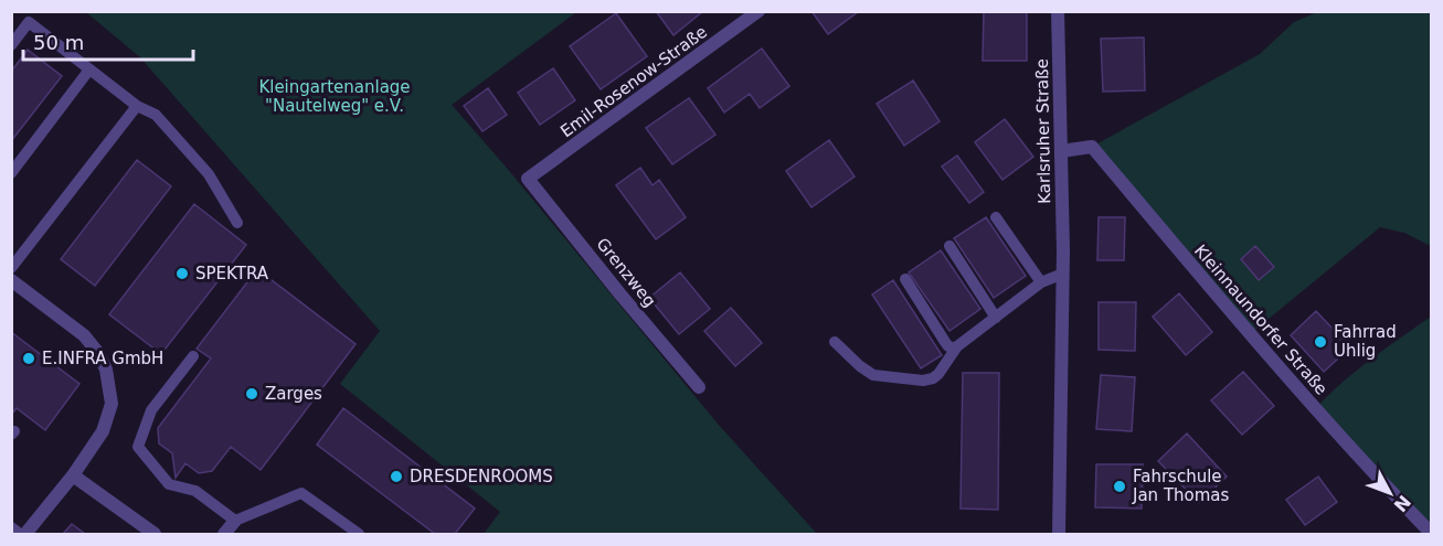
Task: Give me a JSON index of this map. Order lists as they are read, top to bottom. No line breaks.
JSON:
{"streets":{"street":["Emil-Rosenow-Straße","Karlsruher Straße","Grenzweg","Kleinnaundorfer Straße"]},"crossings":[["Emil-Rosenow-Straße","Grenzweg"],["Karlsruher Straße","Kleinnaundorfer Straße"]],"parks":["Kleingartenanlage \"Nautelweg\" e.V."],"places":["SPEKTRA","Fahrrad Uhlig","E.INFRA GmbH","Zarges","DRESDENROOMS","Fahrschule Jan Thomas"],"scale_bar":"50 m","north":"bottom right"}
